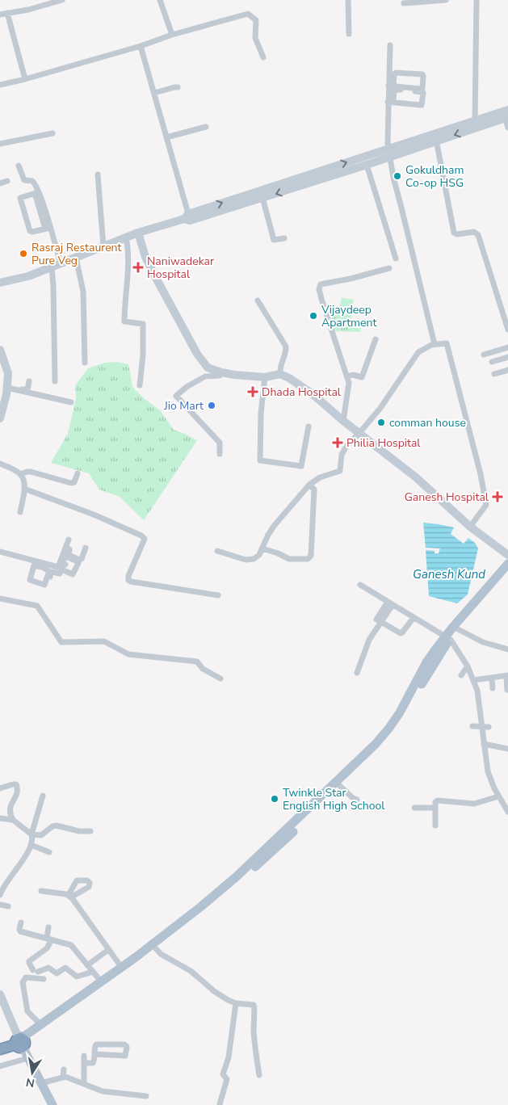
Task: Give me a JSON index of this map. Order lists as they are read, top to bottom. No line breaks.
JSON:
{"water":["Ganesh Kund"],"places":{"other":["Gokuldham Co-op HSG","Rasraj Restaurent Pure Veg","Vijaydeep Apartment","Jio Mart","comman house","Twinkle Star English High School"],"health":["Naniwadekar Hospital","Dhada Hospital","Philia Hospital","Ganesh Hospital"]},"north":"bottom"}
